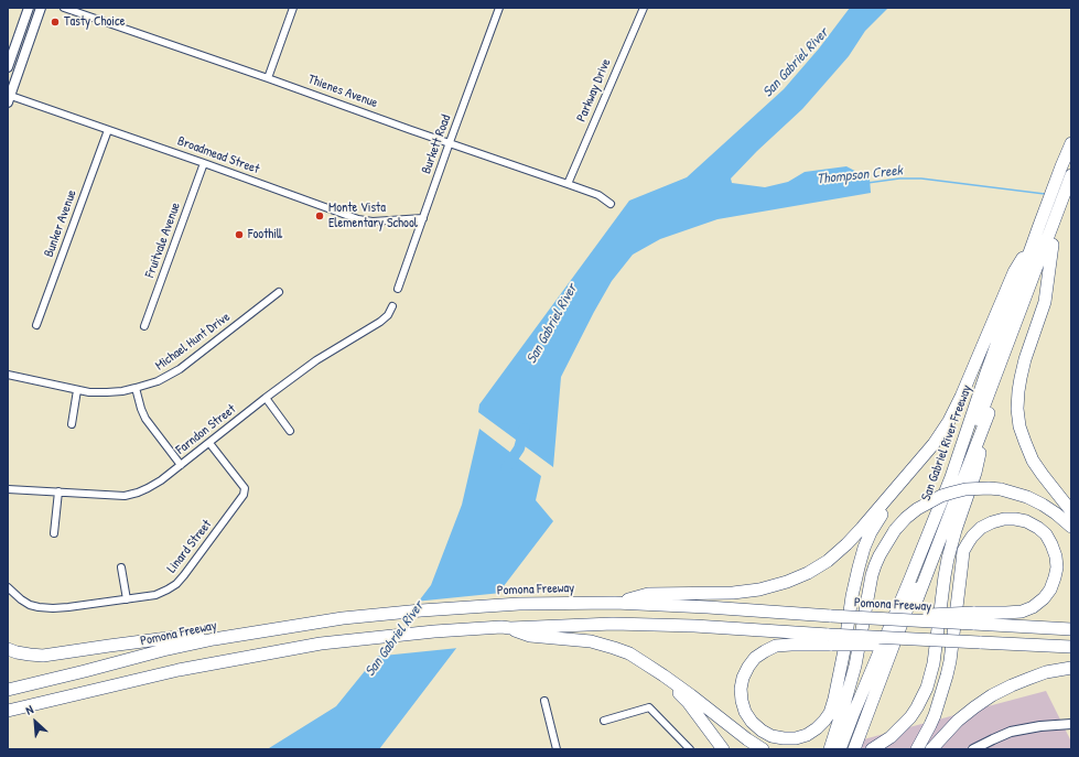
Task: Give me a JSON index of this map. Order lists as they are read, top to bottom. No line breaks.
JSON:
{"streets":{"highway":["San Gabriel River Freeway","Pomona Freeway"],"street":["Parkway Drive","Thienes Avenue","Burkett Road","Broadmead Street","Bunker Avenue","Fruitvale Avenue","Michael Hunt Drive","Farndon Street","Linard Street"]},"crossings":[["Parkway Drive","Thienes Avenue"],["Thienes Avenue","Burkett Road"],["Burkett Road","Broadmead Street"],["Broadmead Street","Bunker Avenue"],["Broadmead Street","Fruitvale Avenue"],["Farndon Street","Linard Street"]],"water":["San Gabriel River","Thompson Creek"],"places":["Tasty Choice","Monte Vista Elementary School","Foothill"],"north":"top left"}
